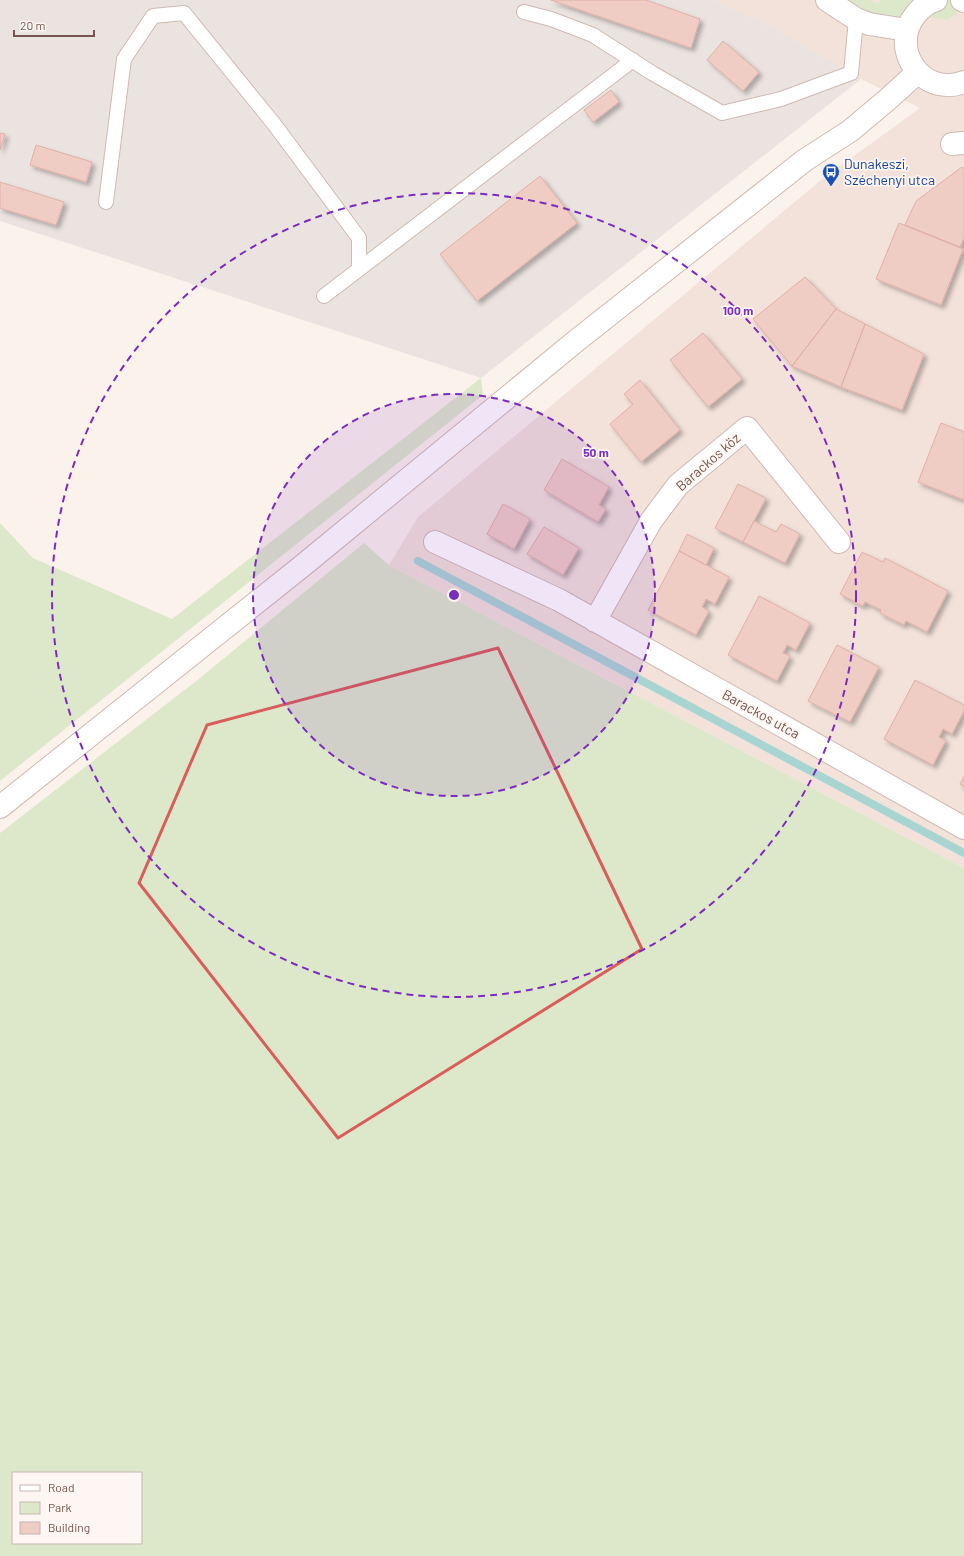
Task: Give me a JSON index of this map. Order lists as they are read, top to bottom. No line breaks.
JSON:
{"streets":{"street":["Barackos köz","Barackos utca"]},"crossings":[["Barackos köz","Barackos utca"]],"places":{"bus stop":["Dunakeszi, Széchenyi utca"]},"legend":["Road","Park","Building"],"scale_bar":"20 m","rings":["100 m","50 m"]}
